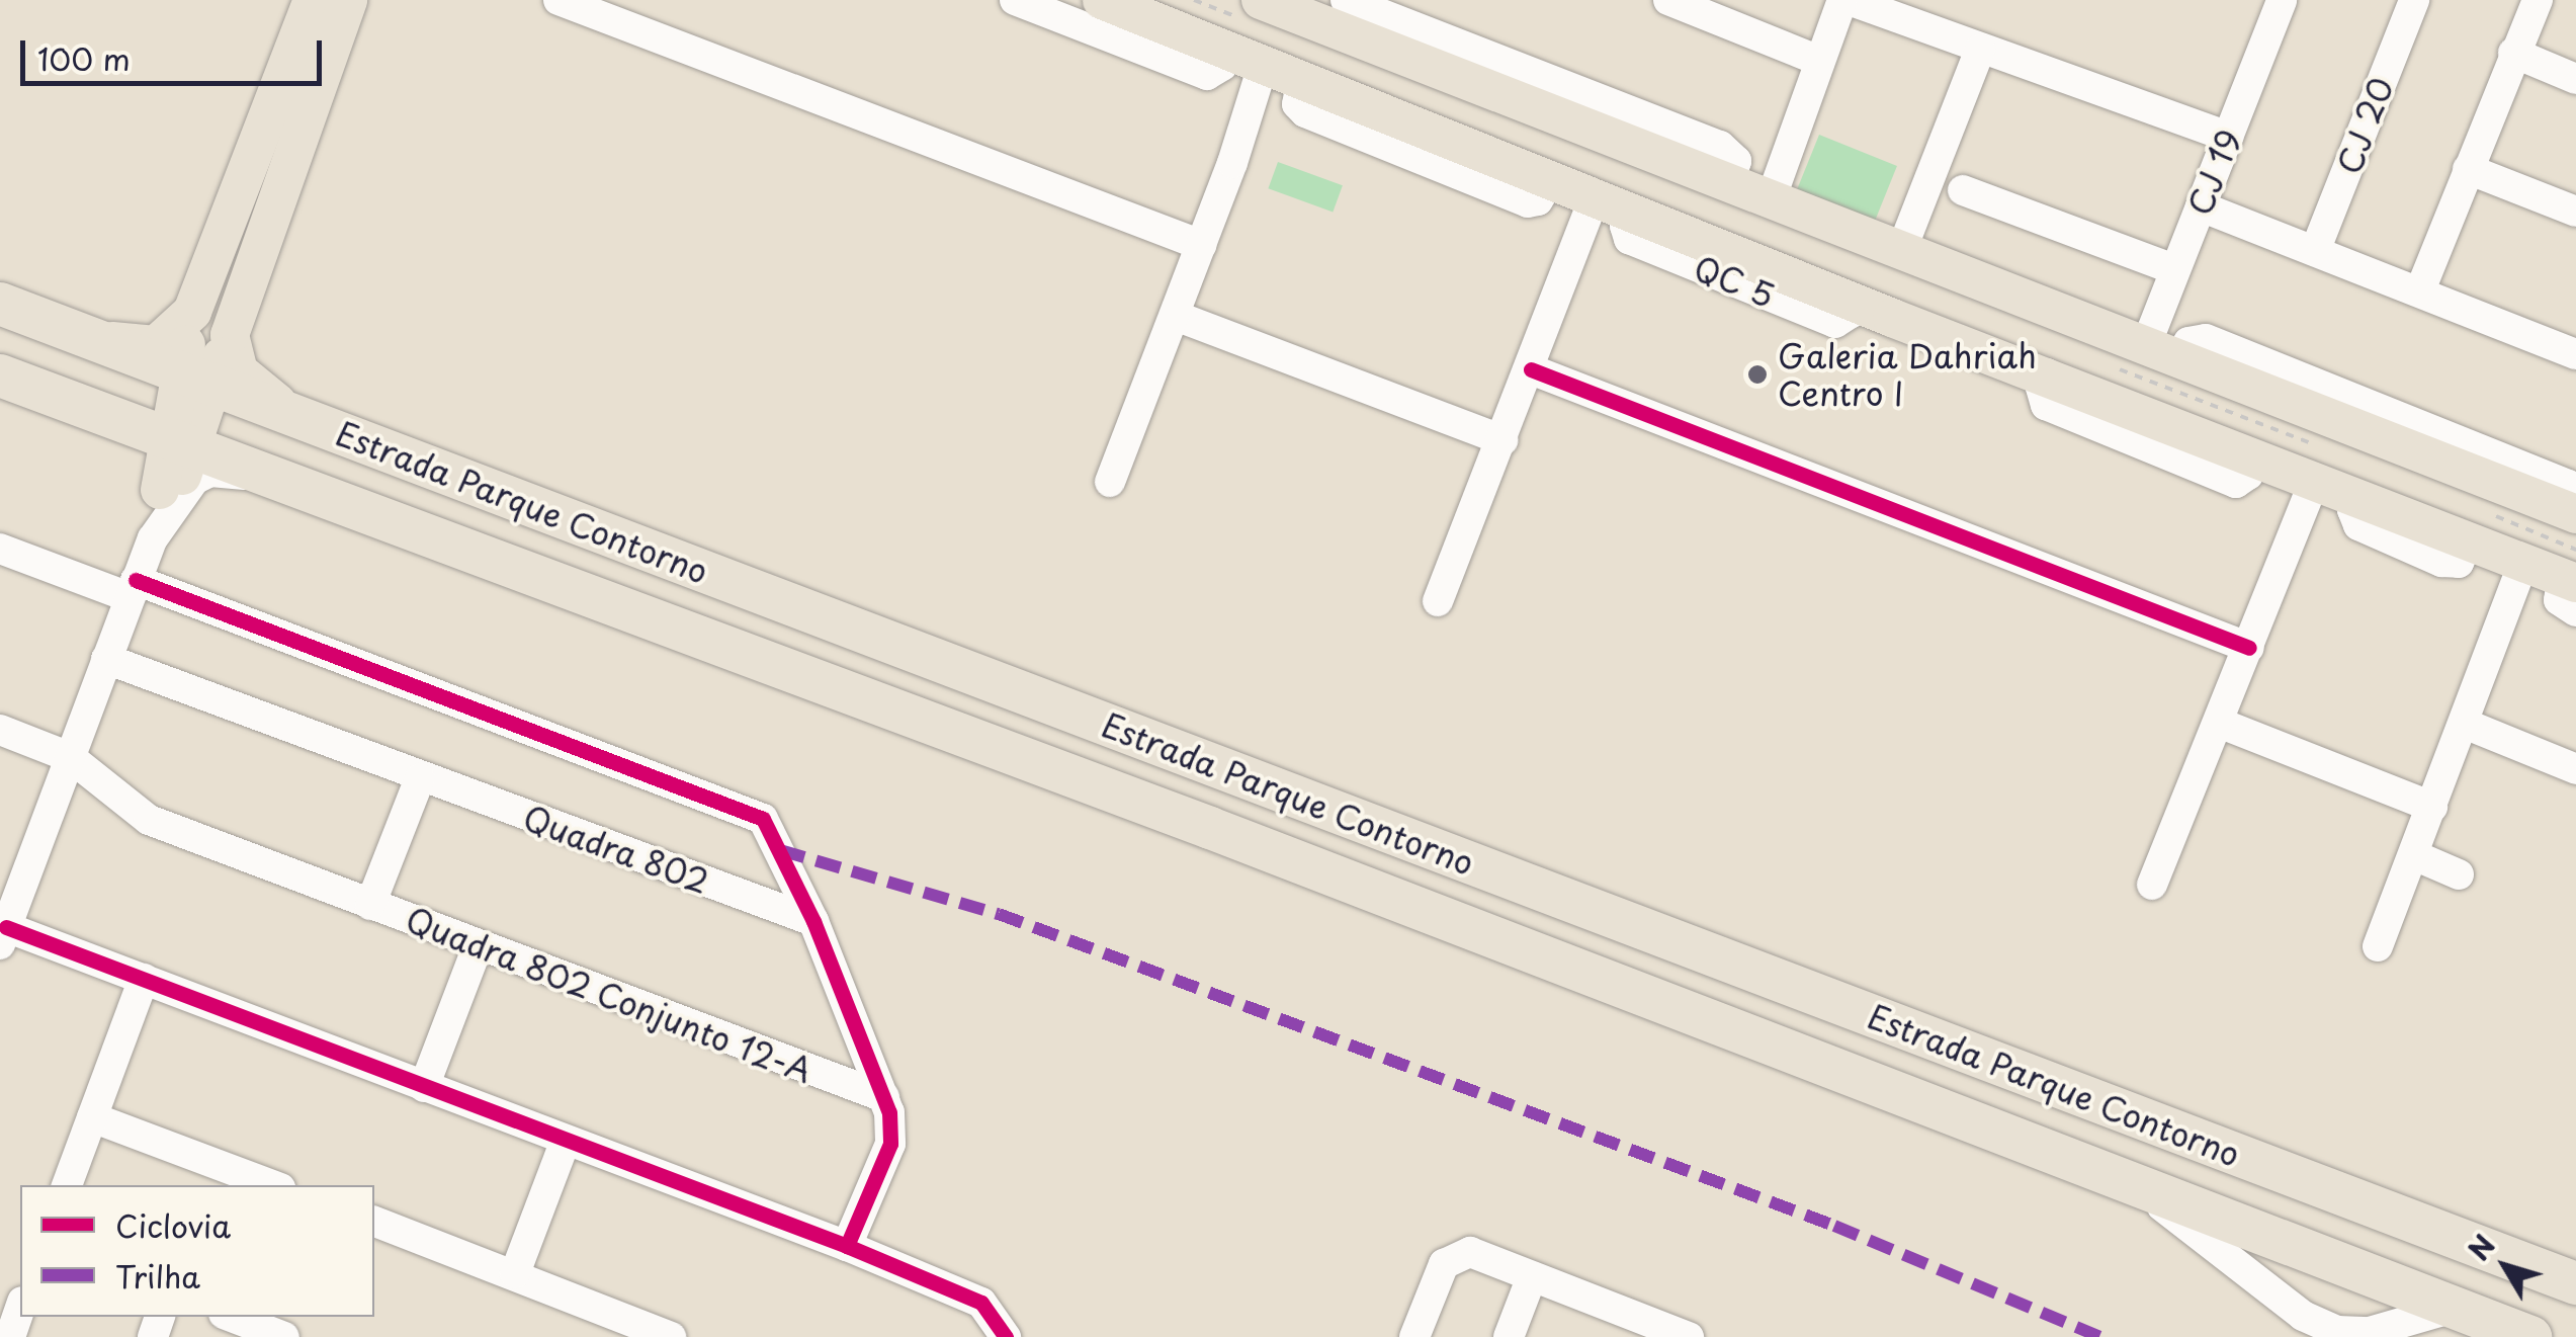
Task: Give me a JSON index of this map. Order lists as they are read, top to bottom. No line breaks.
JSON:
{"streets":{"highway":["Estrada Parque Contorno"],"street":["CJ 20","CJ 19","Quadra 802","Quadra 802 Conjunto 12-A"]},"crossings":[["Quadra 802","Quadra 802 Conjunto 12-A"]],"places":["Galeria Dahriah Centro I"],"legend":["Ciclovia","Trilha"],"scale_bar":"100 m","north":"top left"}
